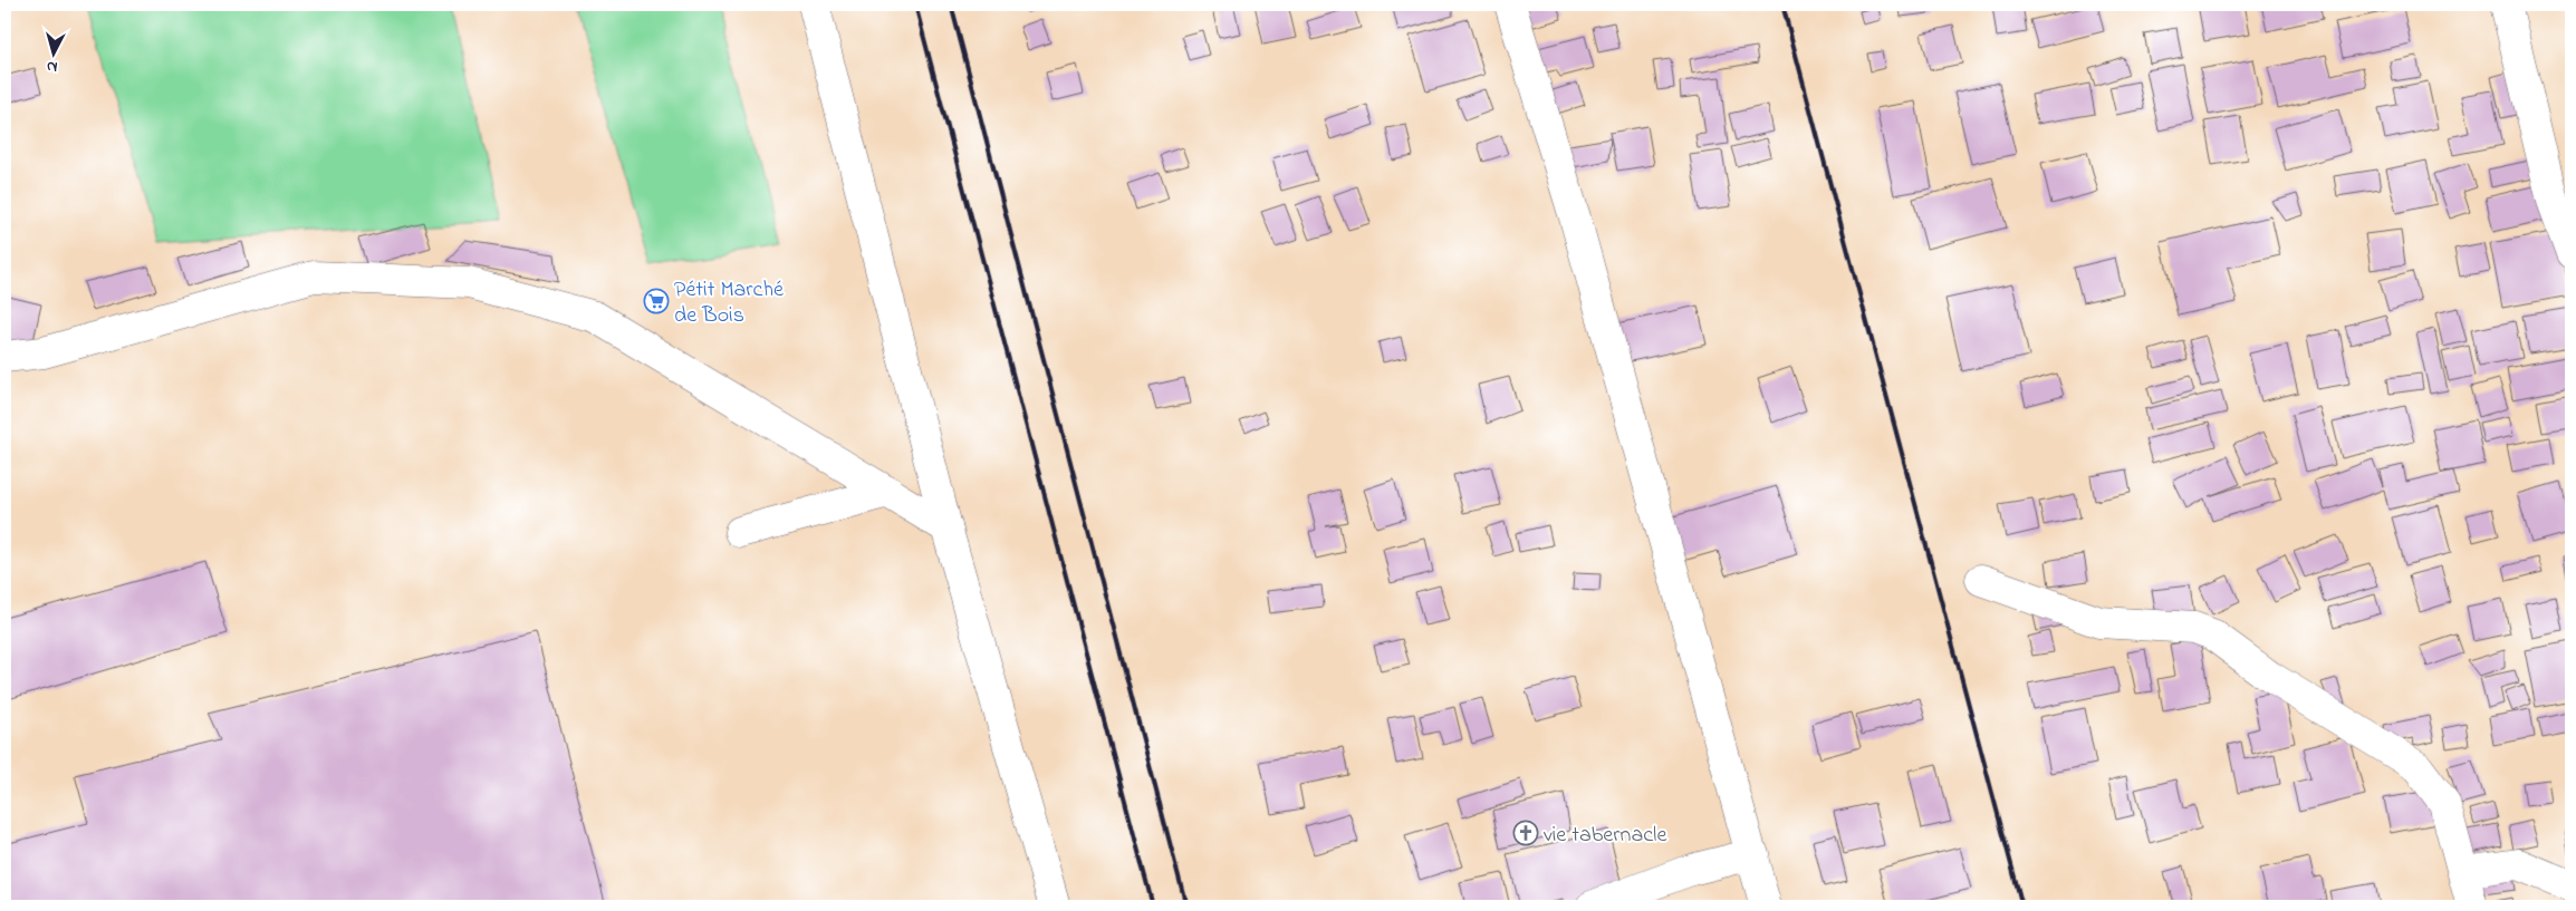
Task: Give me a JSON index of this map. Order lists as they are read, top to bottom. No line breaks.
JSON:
{"places":{"supermarket":["Pétit Marché de Bois"],"church":["vie tabernacle"]},"north":"bottom"}
